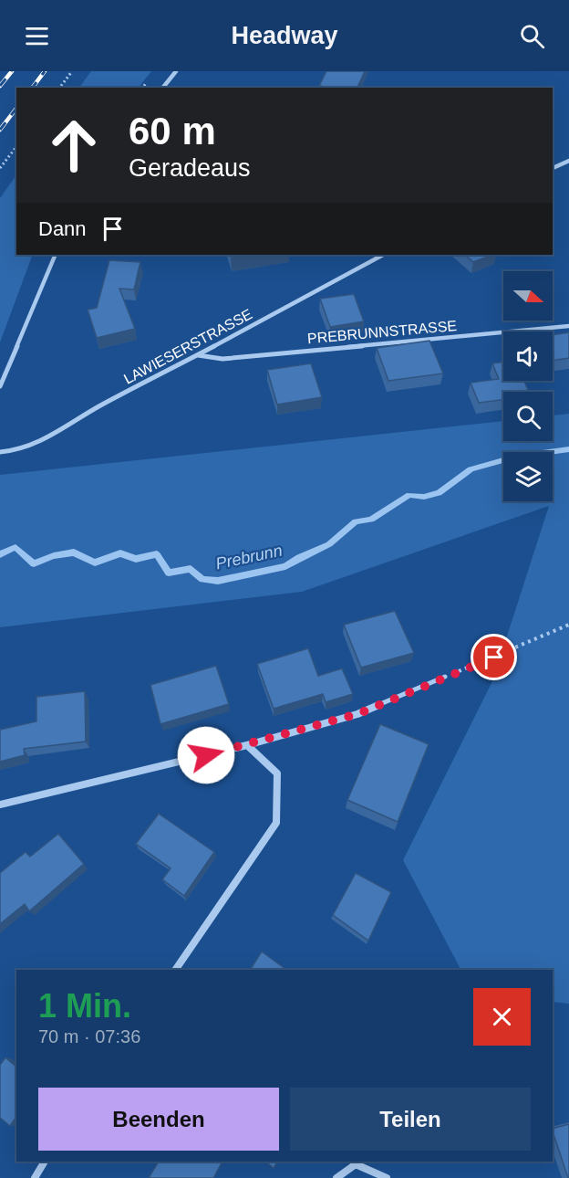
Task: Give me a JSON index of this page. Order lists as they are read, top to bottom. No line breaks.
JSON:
{"streets":{"street":["PREBRUNNSTRASSE","LAWIESERSTRASSE"]},"crossings":[["PREBRUNNSTRASSE","LAWIESERSTRASSE"]],"water":["Prebrunn"],"north":"right","page":{"header":"Headway","turn":["60 m","Geradeaus"],"then":"Dann","heading":["1 Min.","70 m · 07:36"],"buttons":["Beenden","Teilen"]}}
